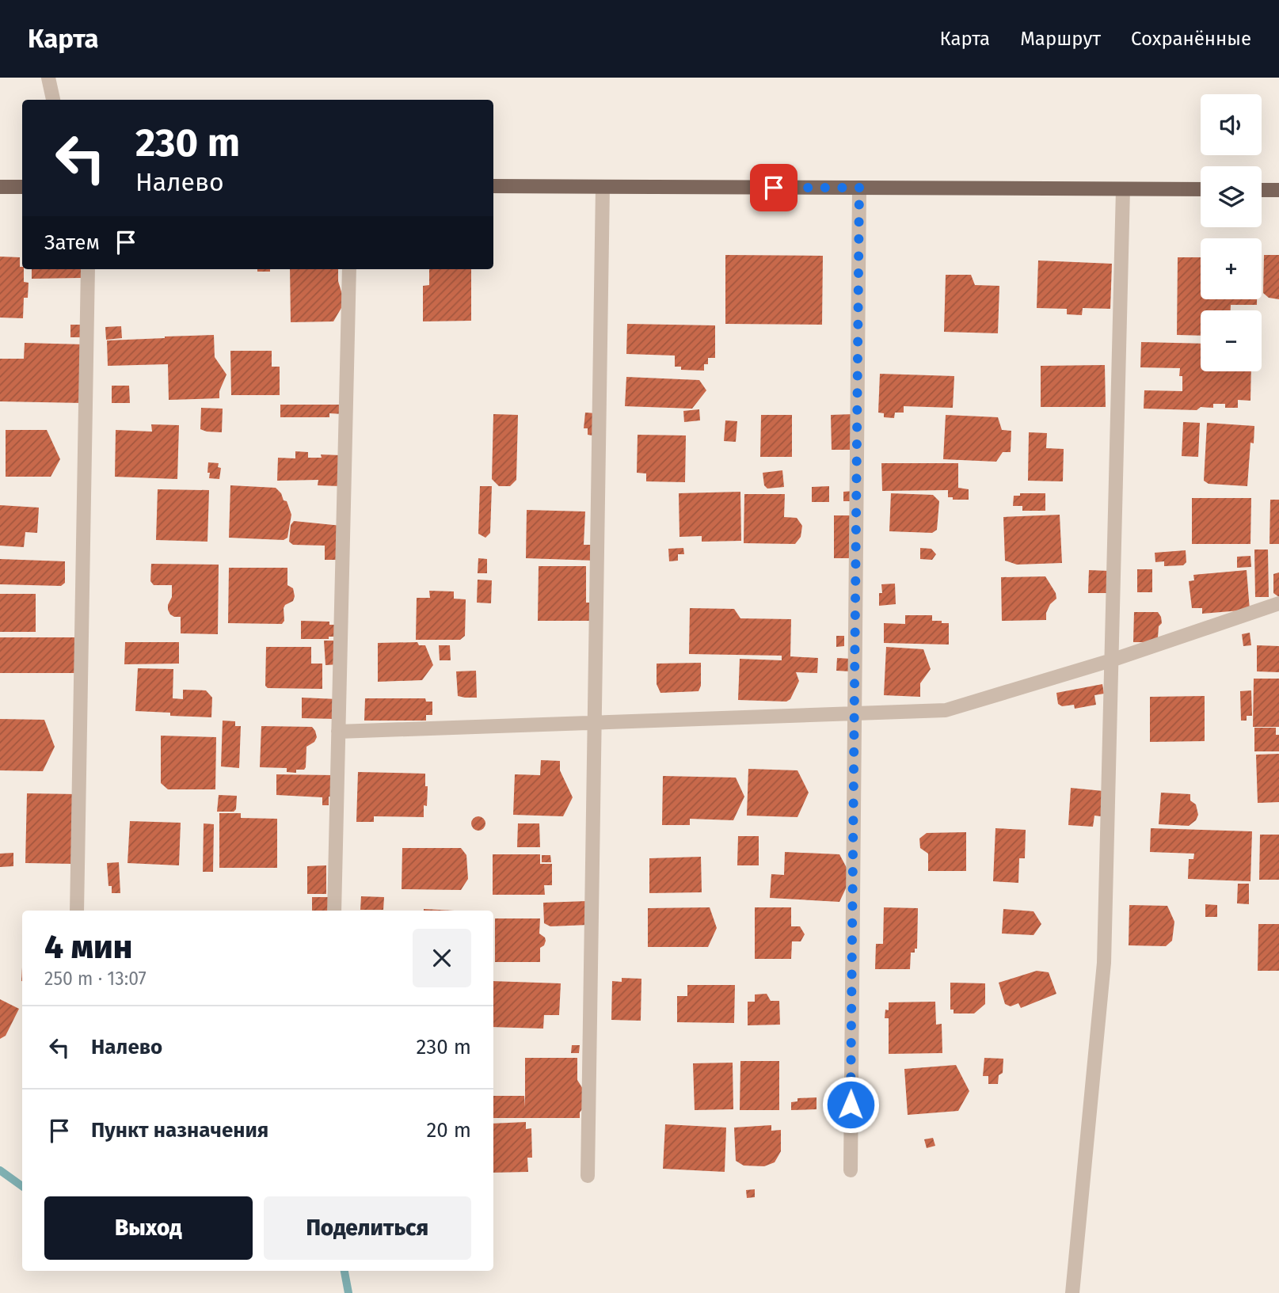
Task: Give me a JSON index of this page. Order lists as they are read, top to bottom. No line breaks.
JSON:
{"page":{"header":"Карта","nav":["Карта","Маршрут","Сохранённые"],"map_buttons":["+","−"],"turn":["230 m","Налево"],"then":"Затем","heading":["4 мин","250 m · 13:07"],"list":[{"name":"Налево","value":"230 m"},{"name":"Пункт назначения","value":"20 m"}],"buttons":["Выход","Поделиться"]}}
